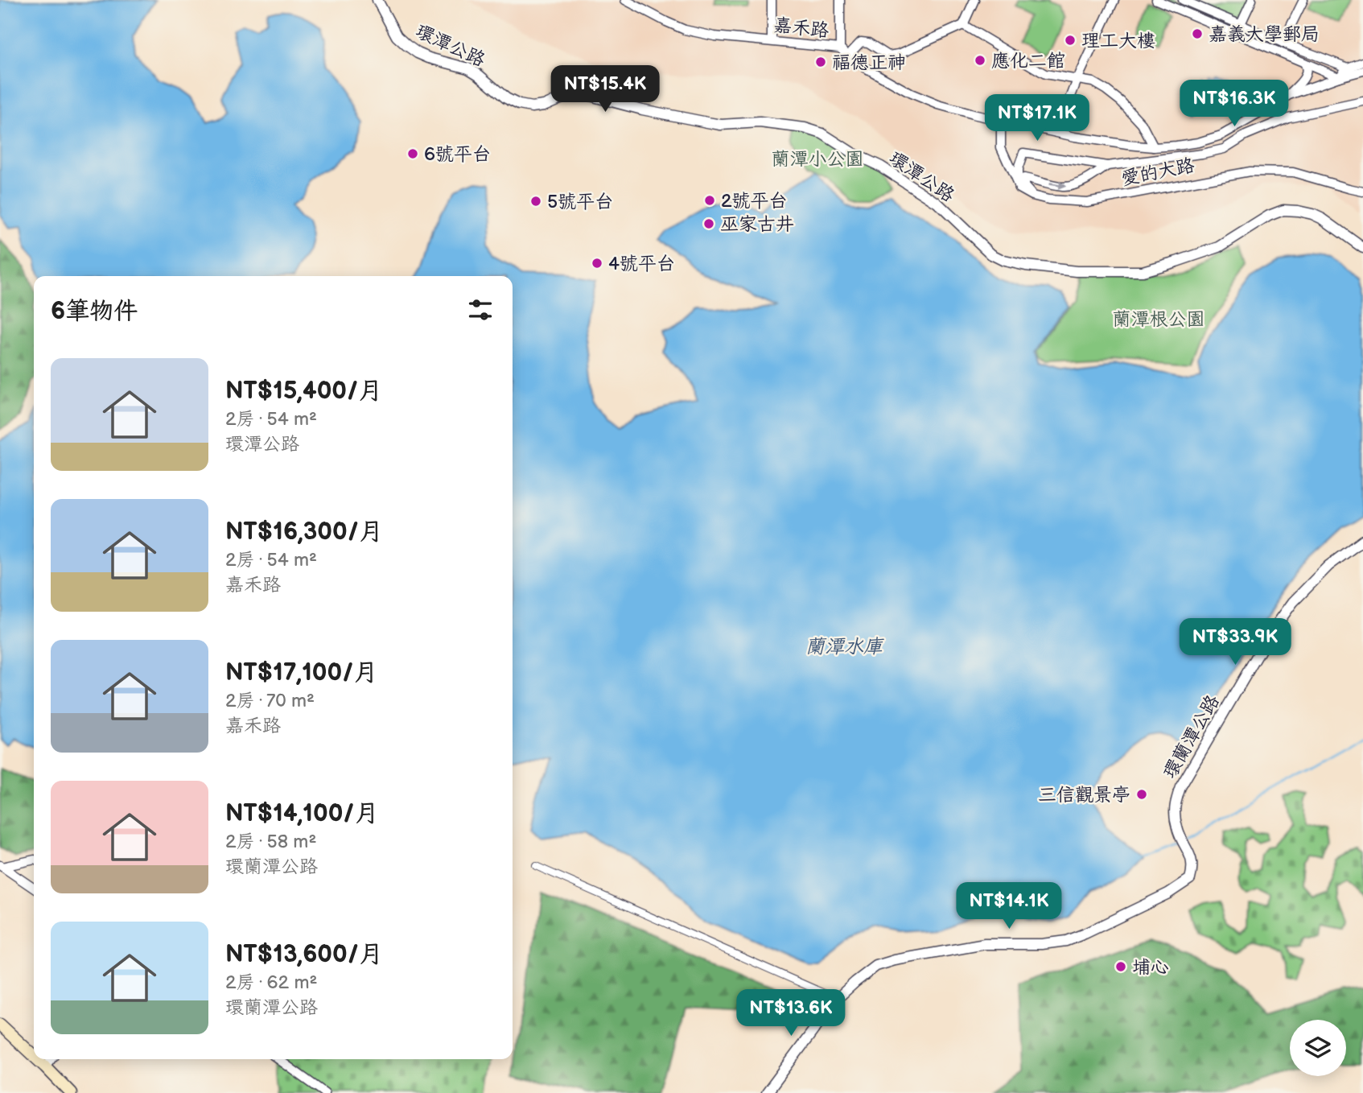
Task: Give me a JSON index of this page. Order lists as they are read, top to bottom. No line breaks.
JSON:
{"streets":{"street":["嘉禾路","環潭公路","愛的大路","環蘭潭公路"]},"water":["蘭潭水庫"],"parks":["蘭潭小公園","蘭潭根公園"],"places":["嘉義大學郵局","理工大樓","應化二館","福德正神","6號平台","2號平台","5號平台","巫家古井","4號平台","三信觀景亭","埔心"],"page":{"price":["NT$15.4K","NT$16.3K","NT$17.1K","NT$33.9K","NT$14.1K","NT$13.6K"],"heading":"6筆物件","list":[{"name":"NT$15,400/月","note":"2房 · 54 m² · 環潭公路"},{"name":"NT$16,300/月","note":"2房 · 54 m² · 嘉禾路"},{"name":"NT$17,100/月","note":"2房 · 70 m² · 嘉禾路"},{"name":"NT$14,100/月","note":"2房 · 58 m² · 環蘭潭公路"},{"name":"NT$13,600/月","note":"2房 · 62 m² · 環蘭潭公路"}]}}
